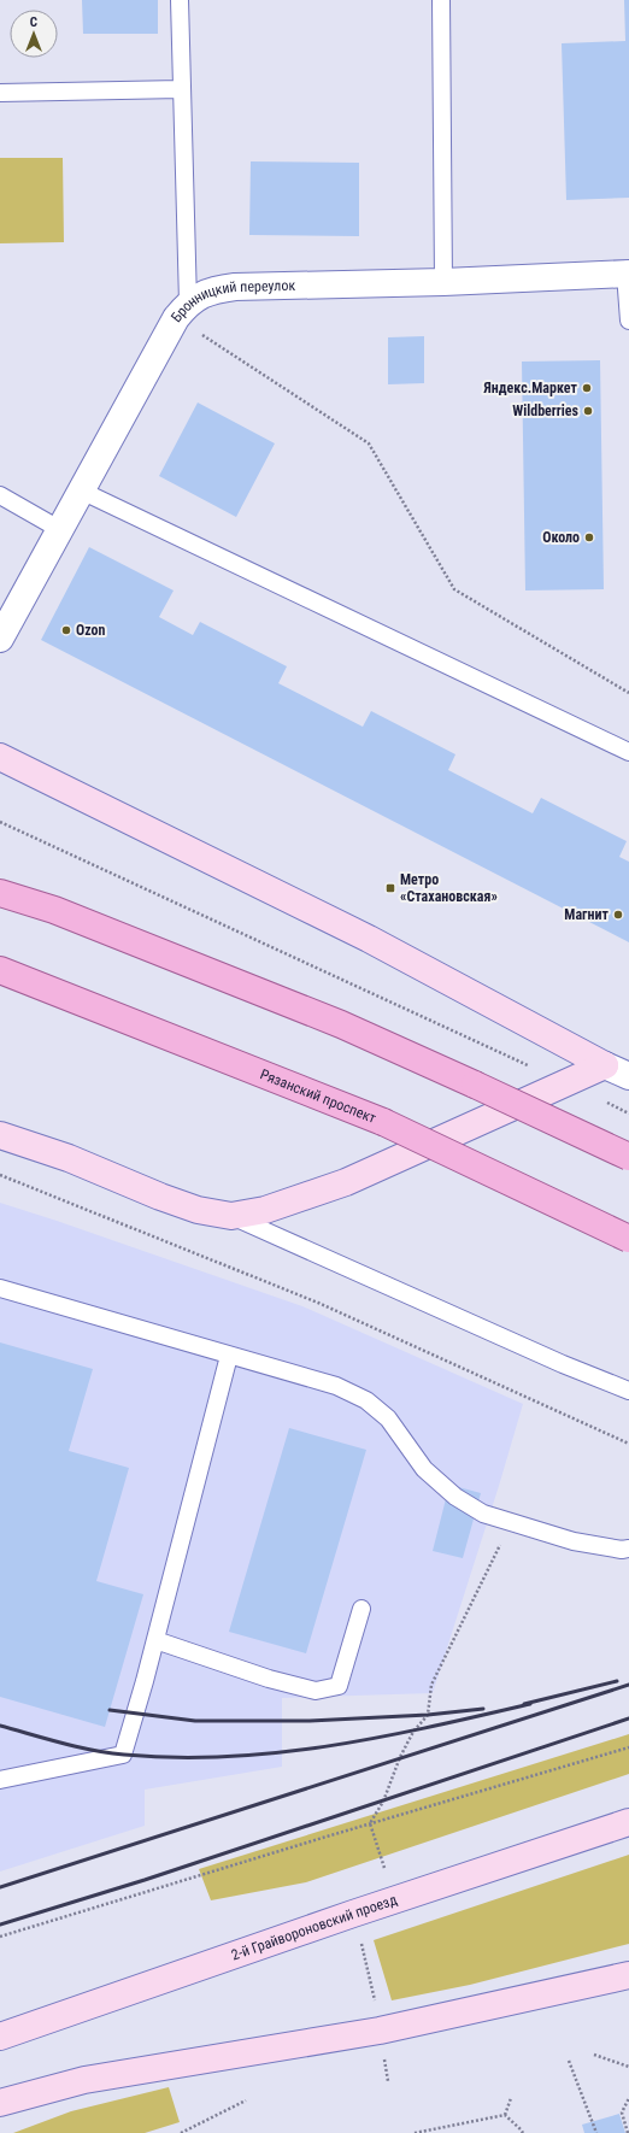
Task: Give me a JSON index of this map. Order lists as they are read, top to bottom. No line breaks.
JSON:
{"streets":{"main road":["Рязанский проспект"],"street":["Бронницкий переулок","2-й Грайвороновский проезд"]},"places":{"other":["Яндекс.Маркет","Wildberries","Около","Ozon","Магнит"],"transit":["Метро «Стахановская»"]},"north":"top"}
